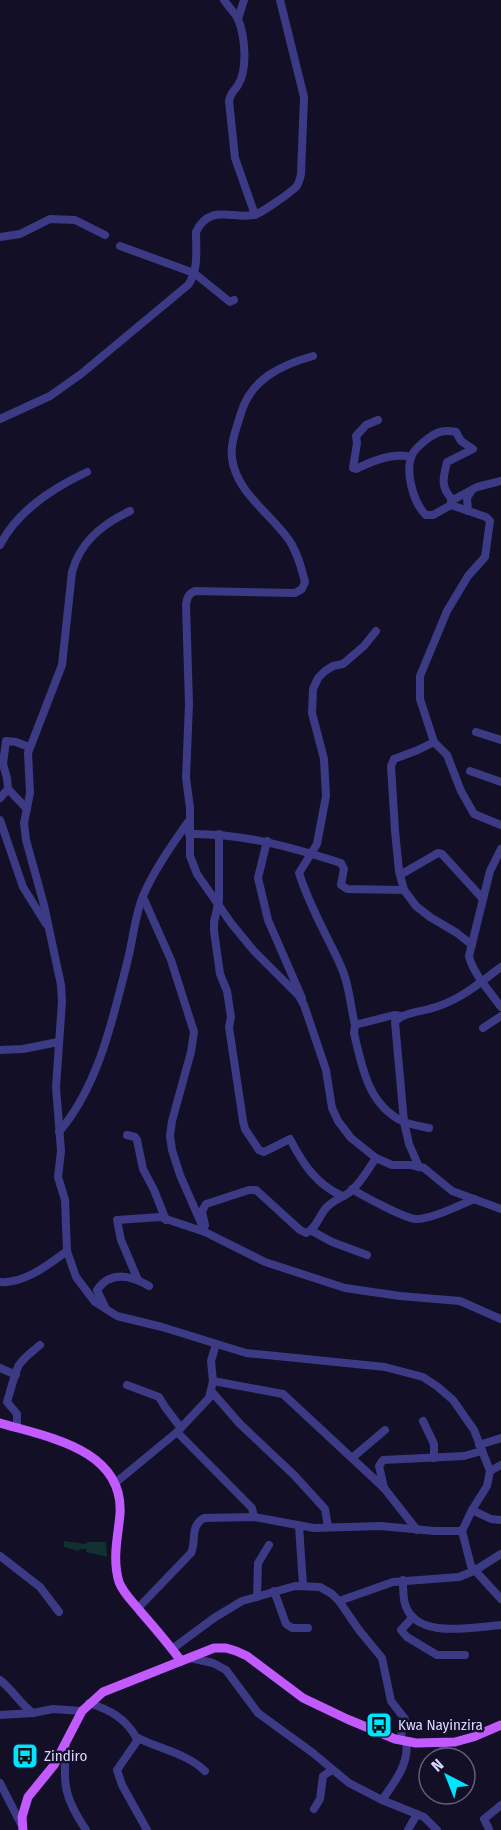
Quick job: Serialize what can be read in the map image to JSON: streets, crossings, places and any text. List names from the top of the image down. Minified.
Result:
{"places":{"bus stop":["Kwa Nayinzira","Zindiro"]},"north":"top left"}
